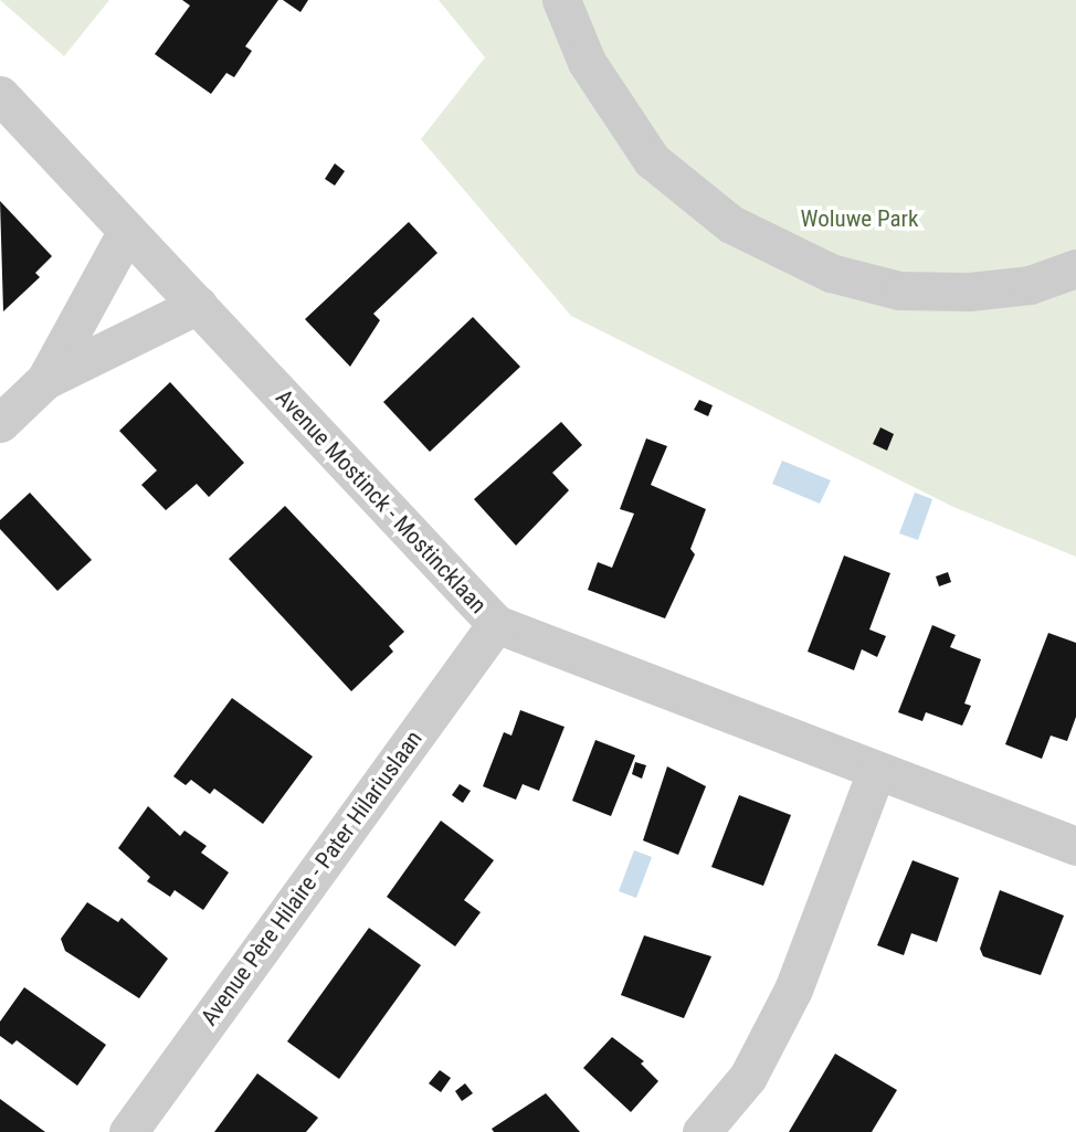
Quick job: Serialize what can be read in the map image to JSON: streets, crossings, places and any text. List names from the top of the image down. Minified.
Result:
{"streets":{"street":["Avenue Mostinck - Mostincklaan","Avenue Père Hilaire - Pater Hilariuslaan"]},"crossings":[["Avenue Mostinck - Mostincklaan","Avenue Père Hilaire - Pater Hilariuslaan"]],"parks":["Woluwe Park"]}
